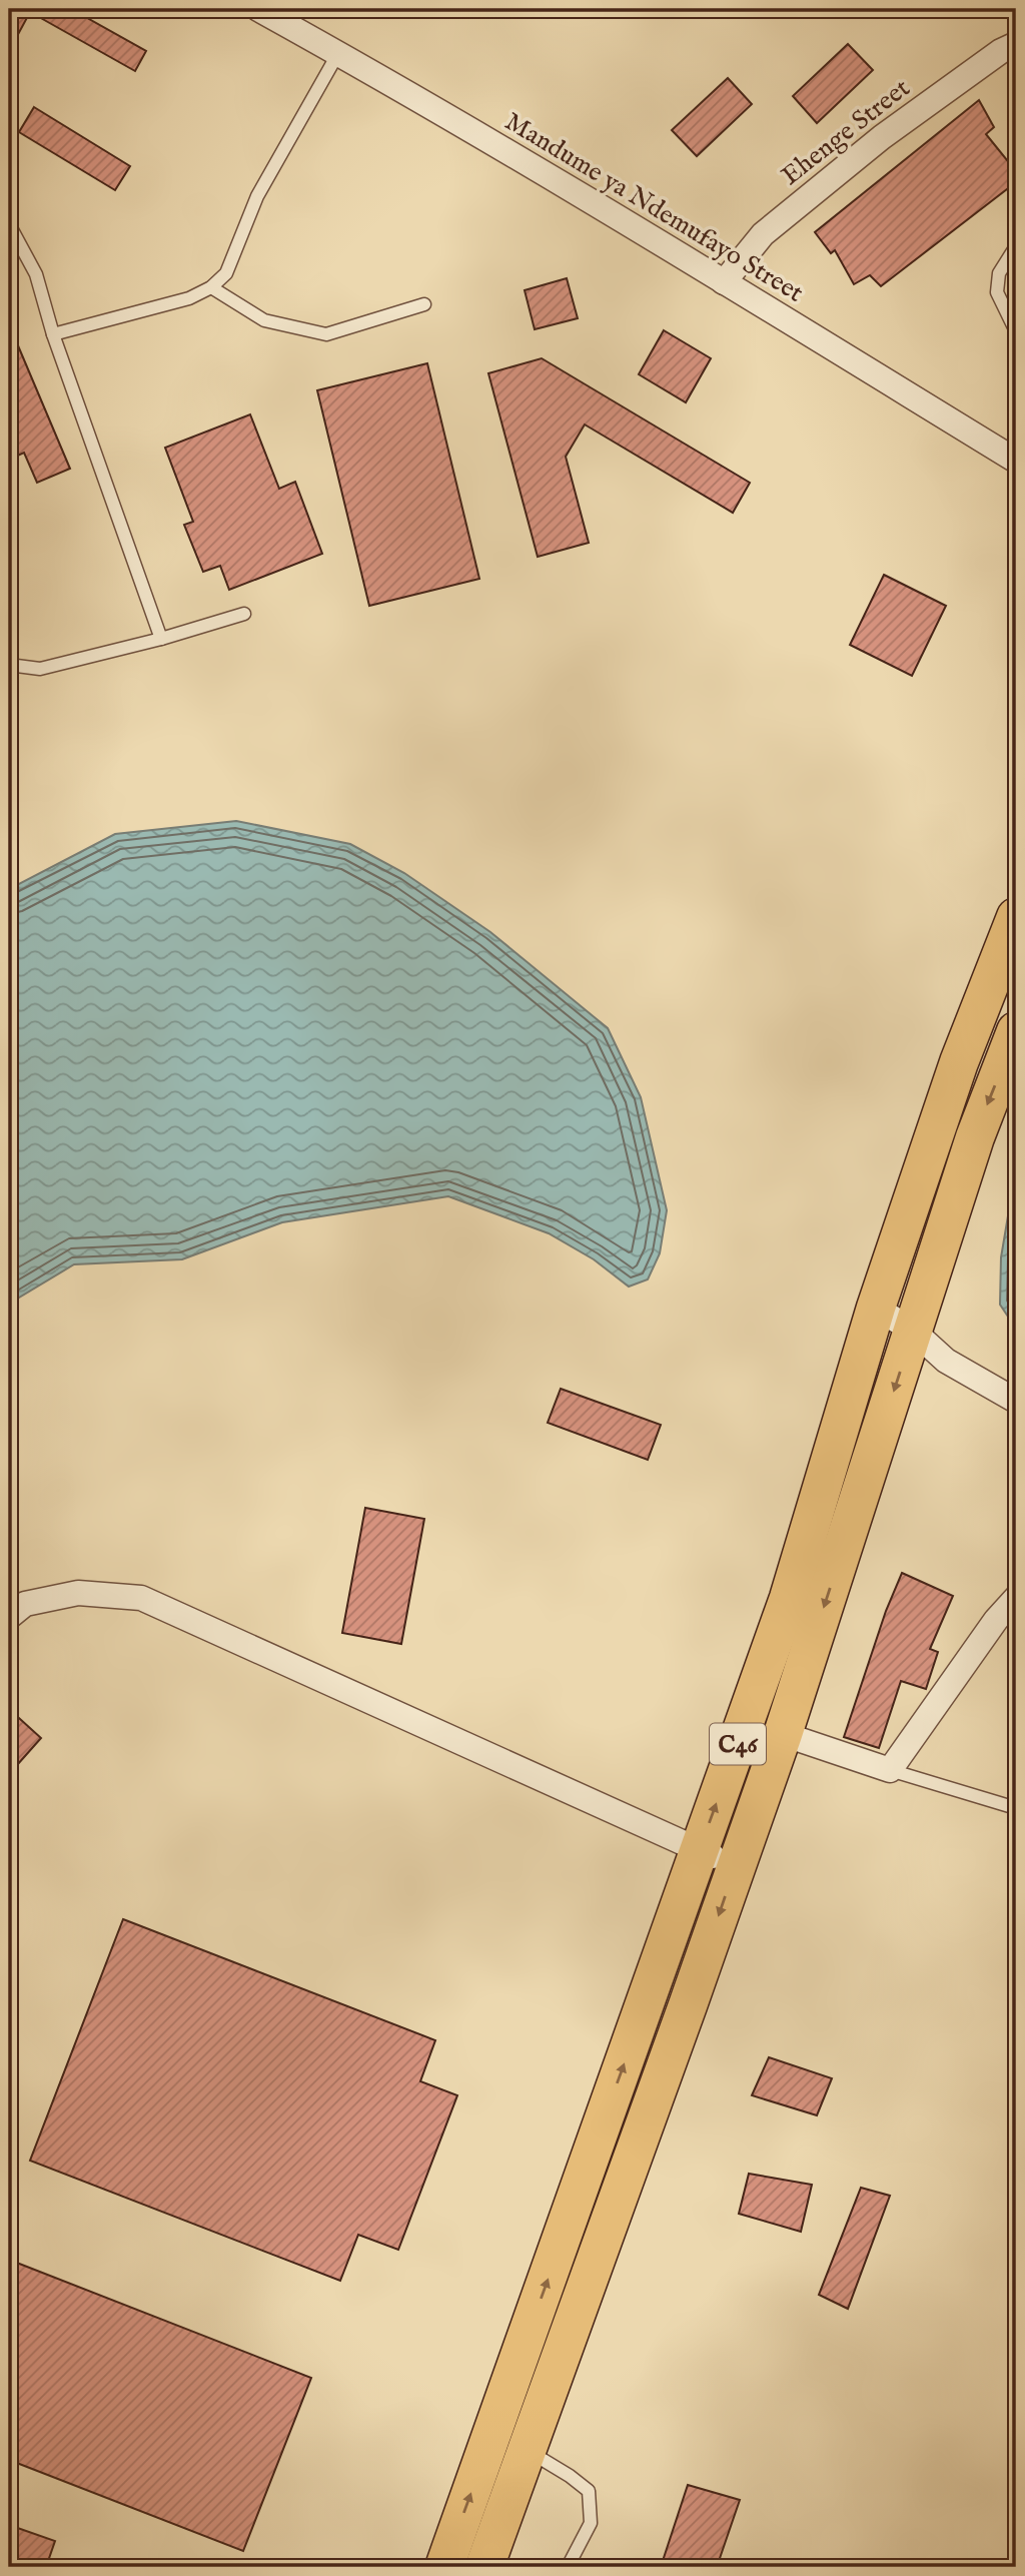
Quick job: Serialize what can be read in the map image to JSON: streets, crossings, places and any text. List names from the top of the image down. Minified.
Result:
{"streets":{"main road":["C46"],"street":["Ehenge Street","Mandume ya Ndemufayo Street"]},"crossings":[["Ehenge Street","Mandume ya Ndemufayo Street"]]}
